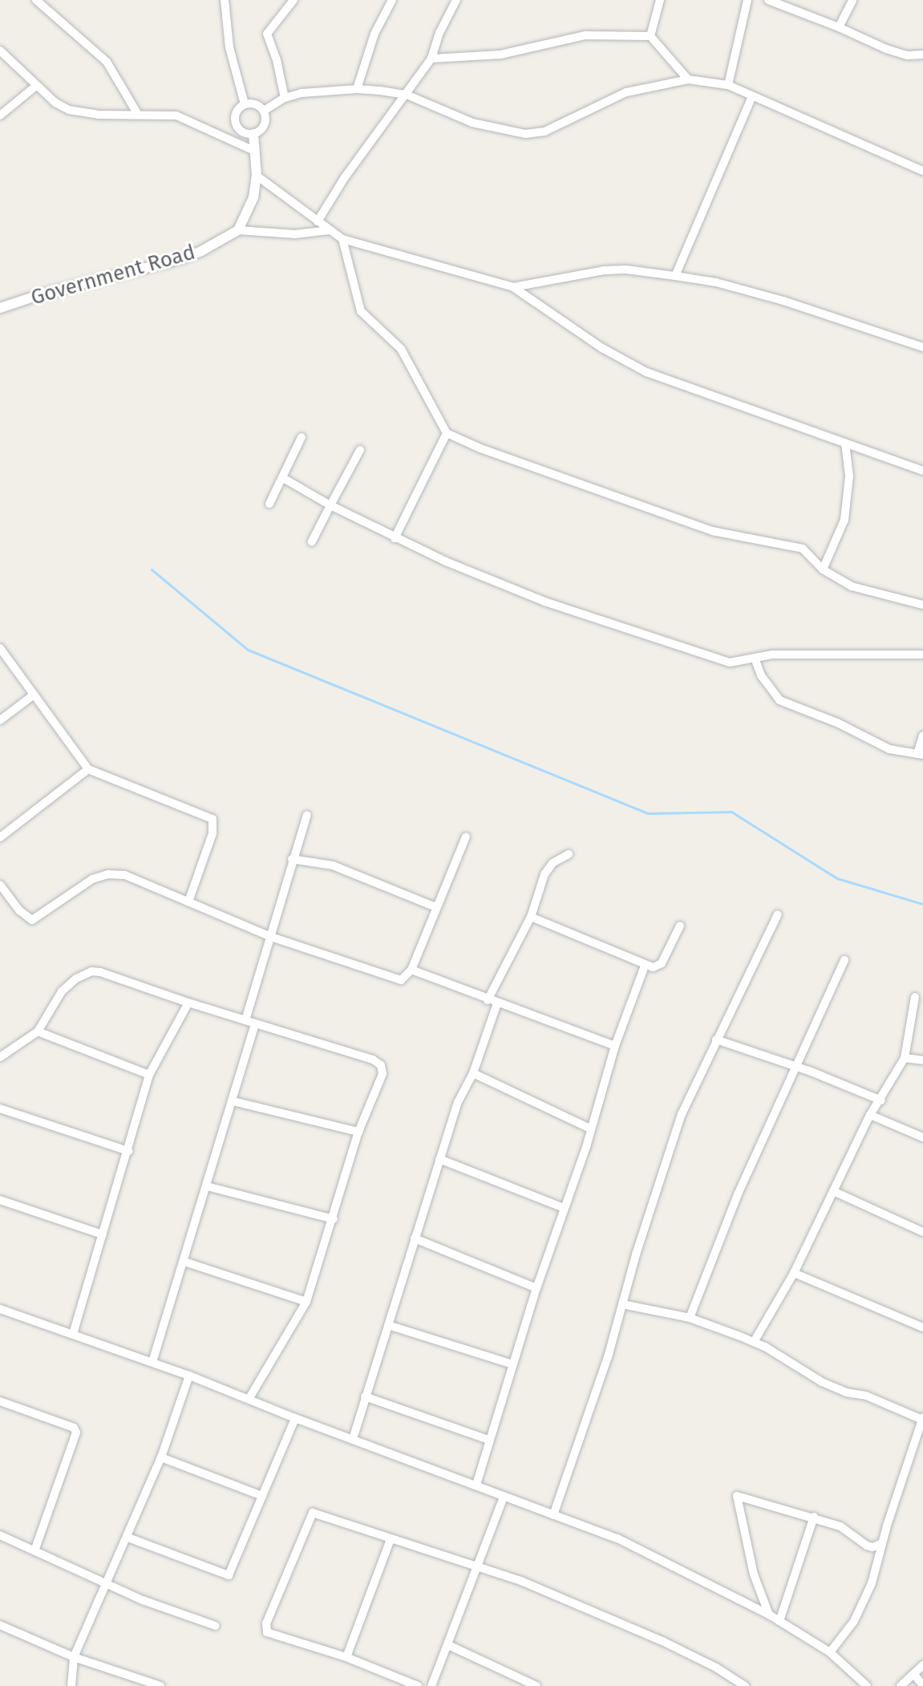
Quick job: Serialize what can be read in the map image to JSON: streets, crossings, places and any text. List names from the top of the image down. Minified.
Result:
{"streets":{"street":["Government Road"]}}
